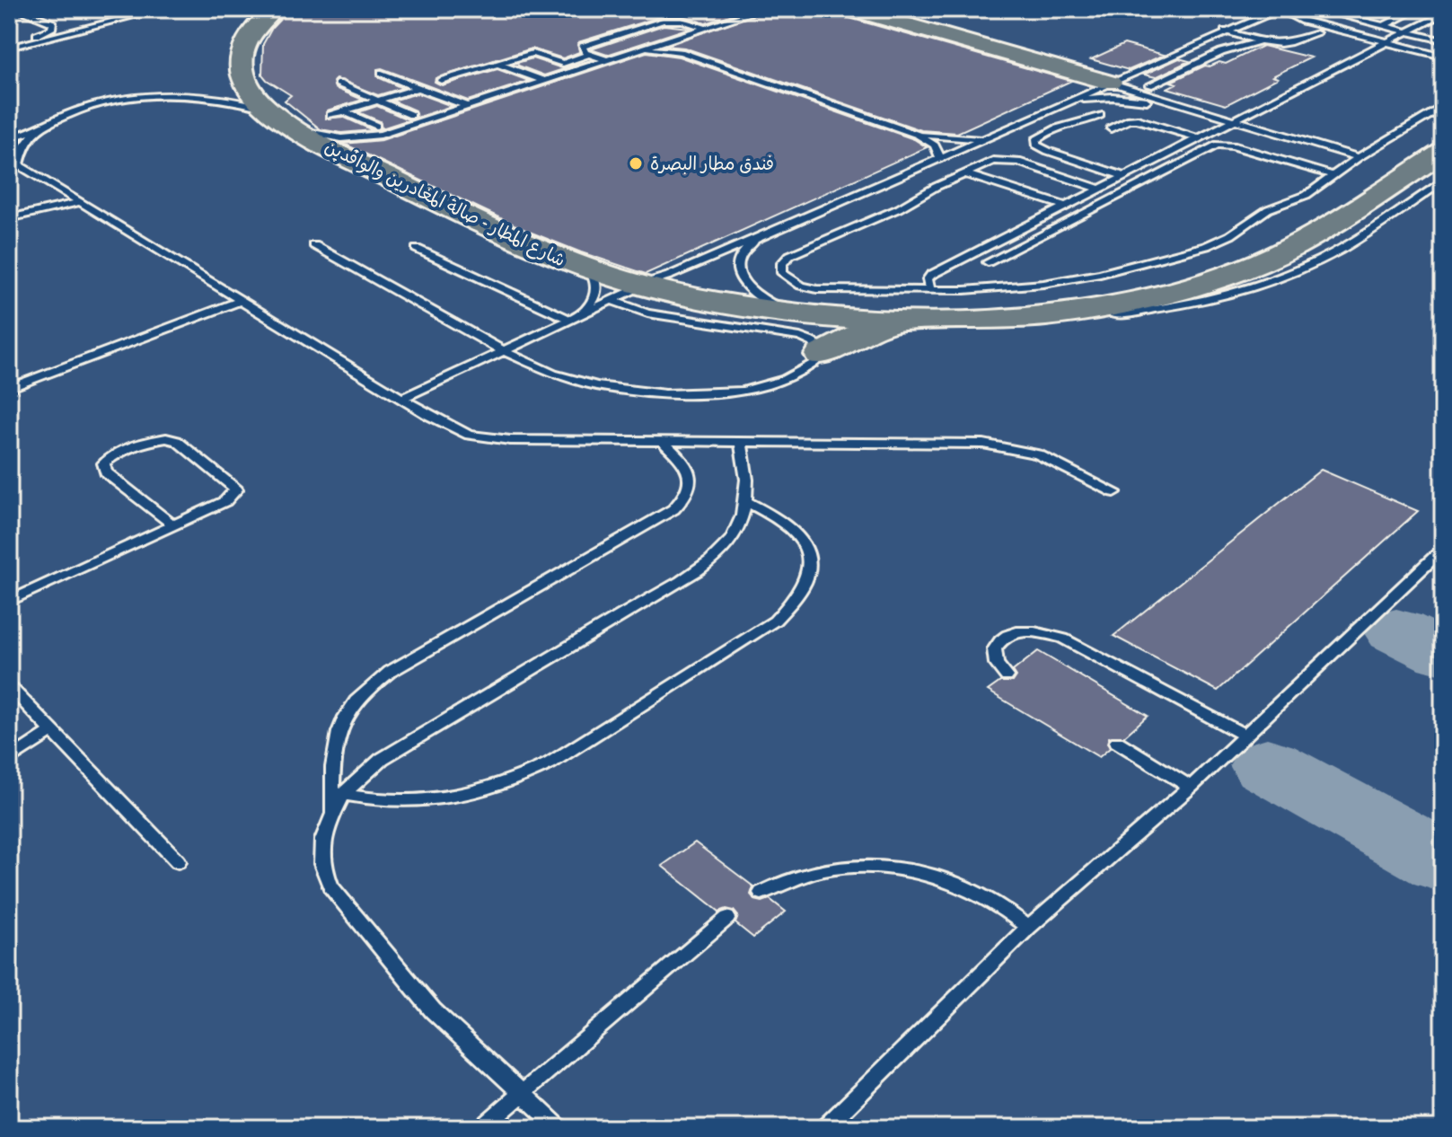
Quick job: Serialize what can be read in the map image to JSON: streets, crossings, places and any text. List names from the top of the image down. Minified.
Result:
{"streets":{"highway":["شارع المطار - صالة المغادرين والوافدين"]},"places":["فندق مطار البصرة"]}
